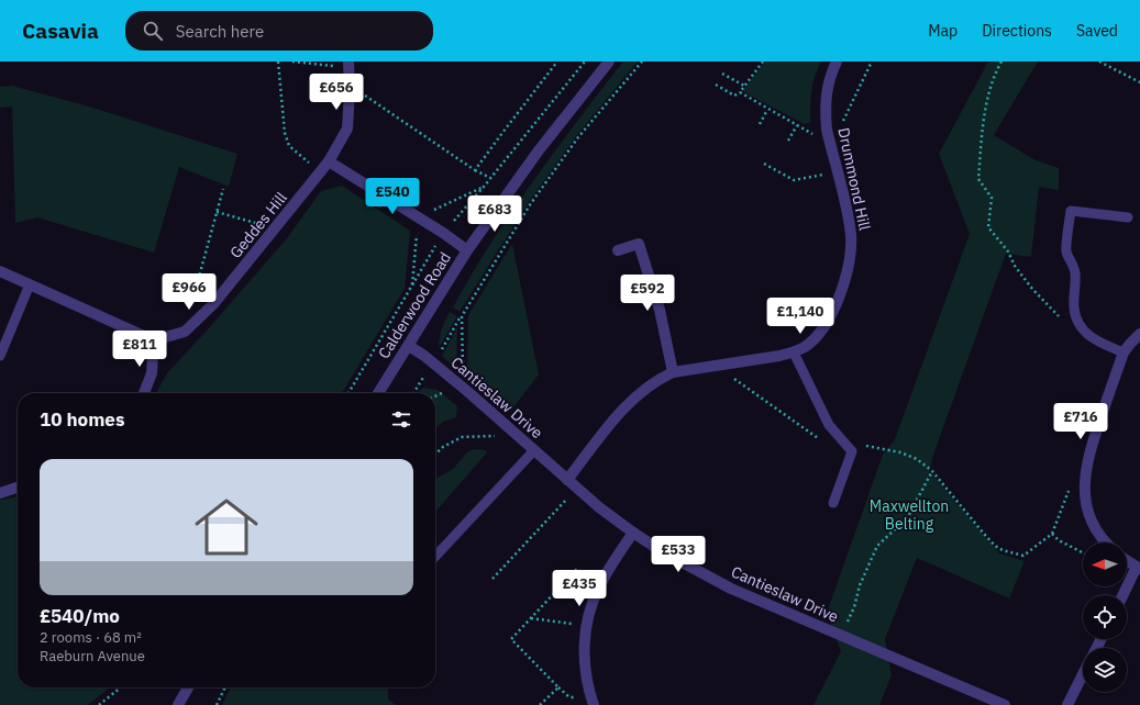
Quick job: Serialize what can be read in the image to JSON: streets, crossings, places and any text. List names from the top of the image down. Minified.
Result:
{"streets":{"street":["Drummond Hill","Geddes Hill","Calderwood Road","Cantieslaw Drive"]},"crossings":[["Drummond Hill","Cantieslaw Drive"],["Calderwood Road","Cantieslaw Drive"]],"parks":["Maxwellton Belting"],"north":"left","page":{"header":"Casavia","search":"Search here","nav":["Map","Directions","Saved"],"price":["£656","£540","£683","£966","£592","£1,140","£811","£716","£533","£435"],"heading":"10 homes","list":[{"name":"£540/mo","note":"2 rooms · 68 m² · Raeburn Avenue"}]}}
